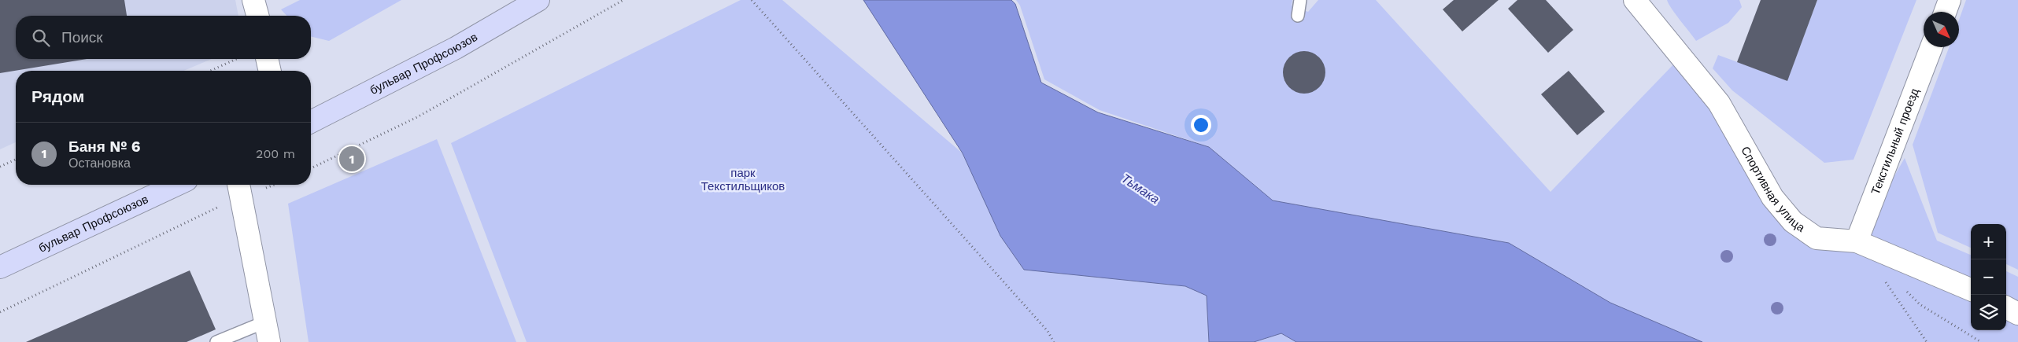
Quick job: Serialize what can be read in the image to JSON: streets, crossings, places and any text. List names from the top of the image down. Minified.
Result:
{"streets":{"main road":["бульвар Профсоюзов"],"street":["Текстильный проезд","Спортивная улица"]},"crossings":[["Текстильный проезд","Спортивная улица"]],"water":["Тьмака"],"parks":["парк Текстильщиков"],"north":"bottom right","page":{"search":"Поиск","heading":"Рядом","list":[{"mark":"1","name":"Баня № 6","note":"Остановка","value":"200 m"}],"pins":"1","map_buttons":["+","−"]}}
